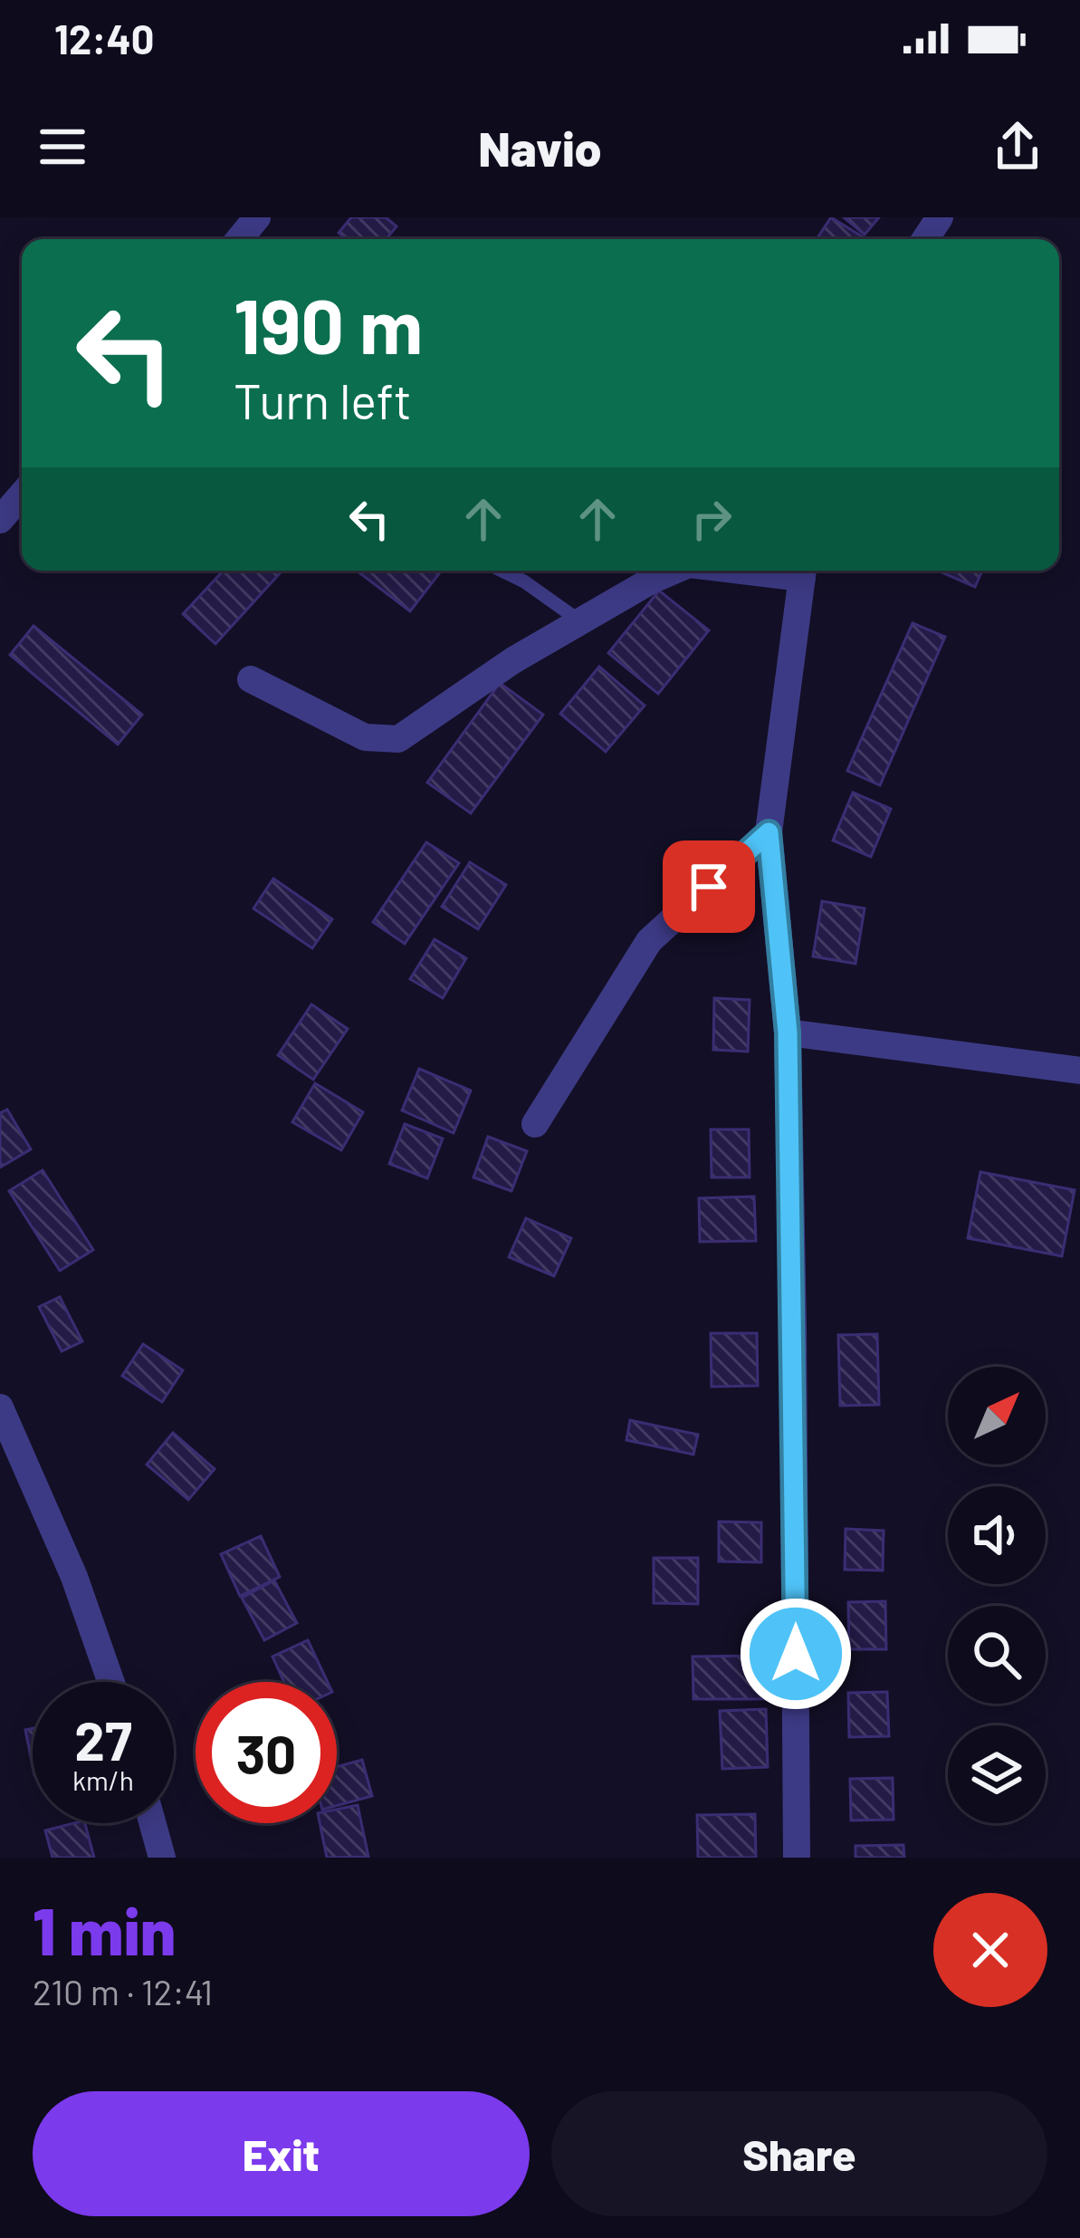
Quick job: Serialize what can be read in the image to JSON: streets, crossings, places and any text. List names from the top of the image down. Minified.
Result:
{"north":"top right","page":{"status":"12:40","header":"Navio","turn":["190 m","Turn left"],"speed":"27 km/h","limit":"30","heading":["1 min","210 m · 12:41"],"buttons":["Exit","Share"]}}
